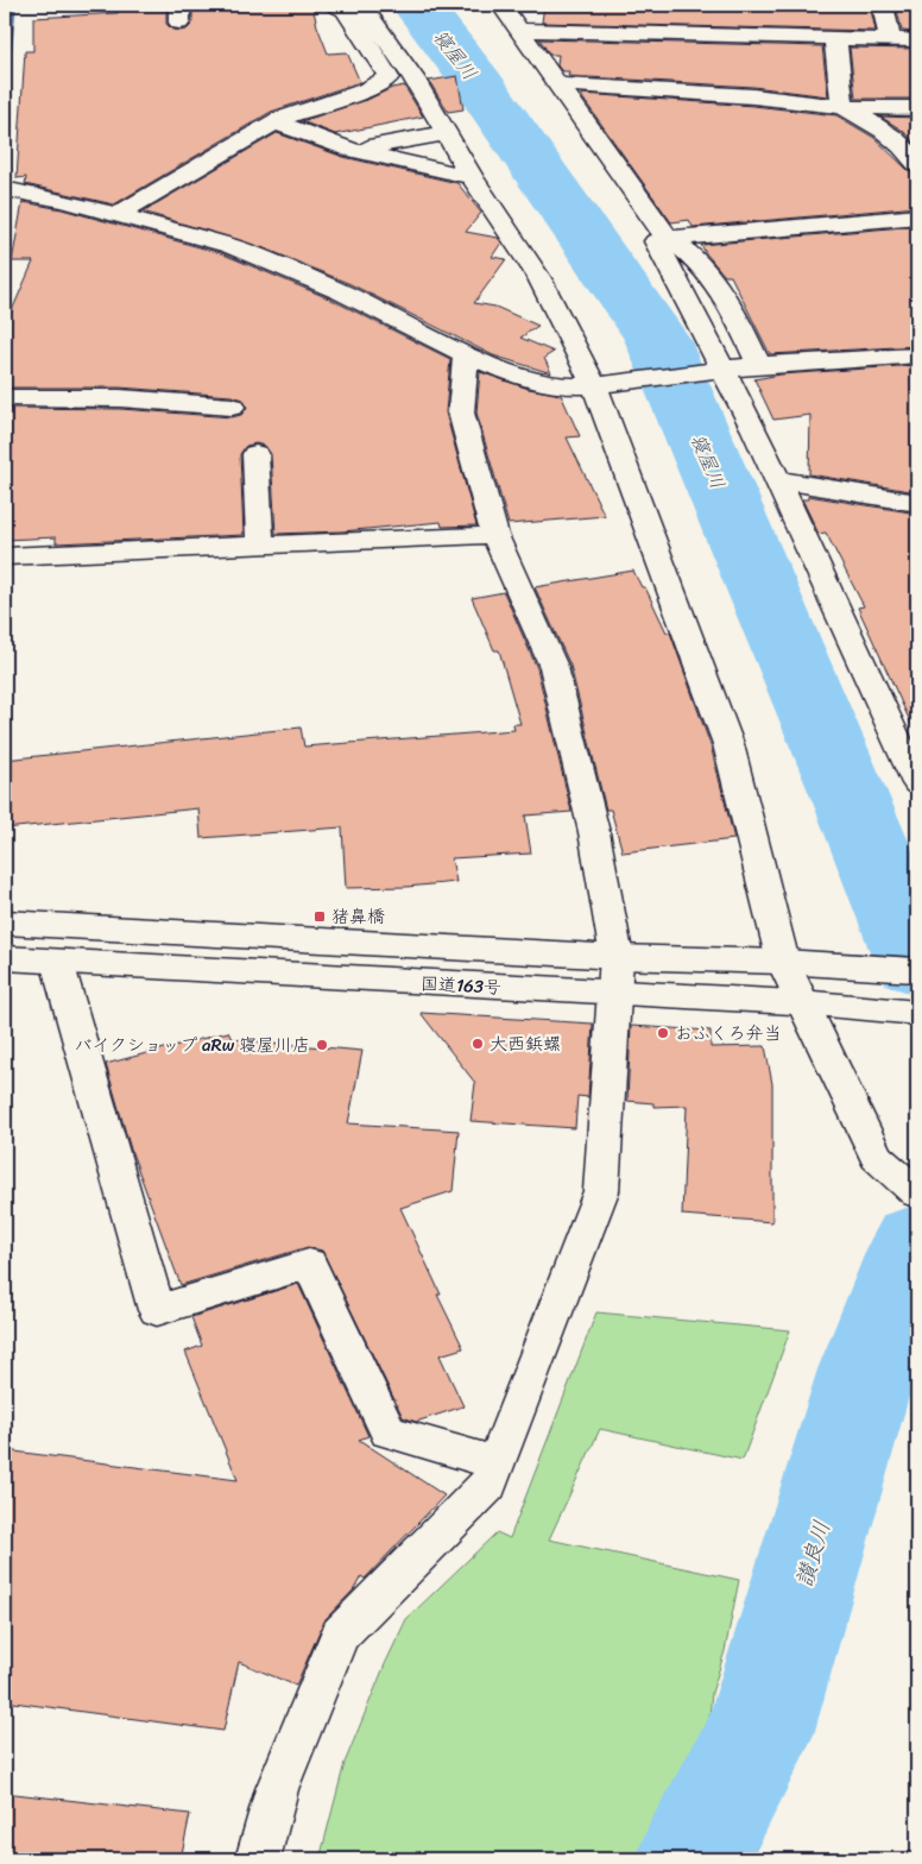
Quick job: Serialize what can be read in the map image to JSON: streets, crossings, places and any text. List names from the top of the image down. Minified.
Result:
{"streets":{"main road":["国道163号"]},"water":["寝屋川","讃良川"],"places":{"transit":["猪鼻橋"],"other":["おふくろ弁当","大西鋲螺","バイクショップ aRw 寝屋川店"]}}
